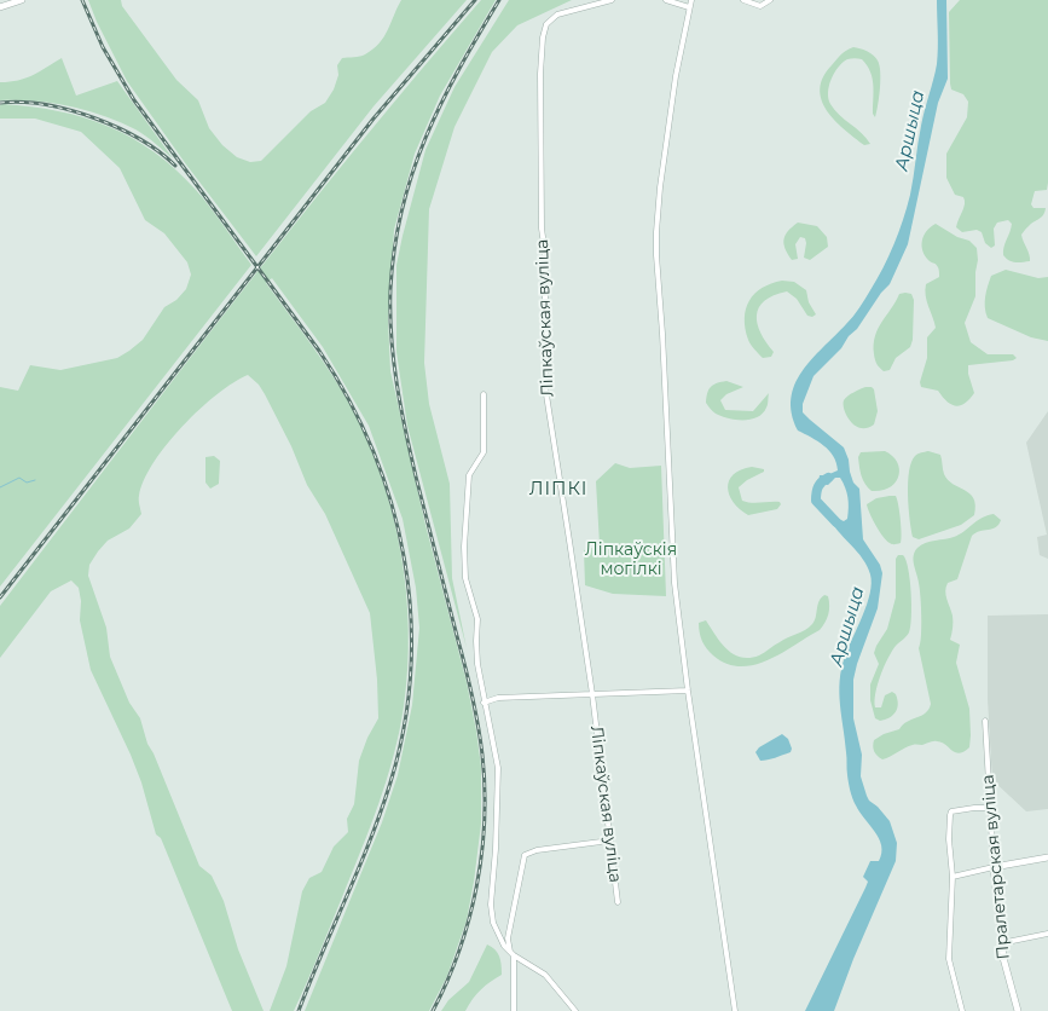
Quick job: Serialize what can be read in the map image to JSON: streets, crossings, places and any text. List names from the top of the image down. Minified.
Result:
{"streets":{"street":["Ліпкаўская вуліца","Пралетарская вуліца"]},"districts":["ЛІПКІ"],"water":["Аршыца"],"parks":["Ліпкаўскія могілкі"]}
